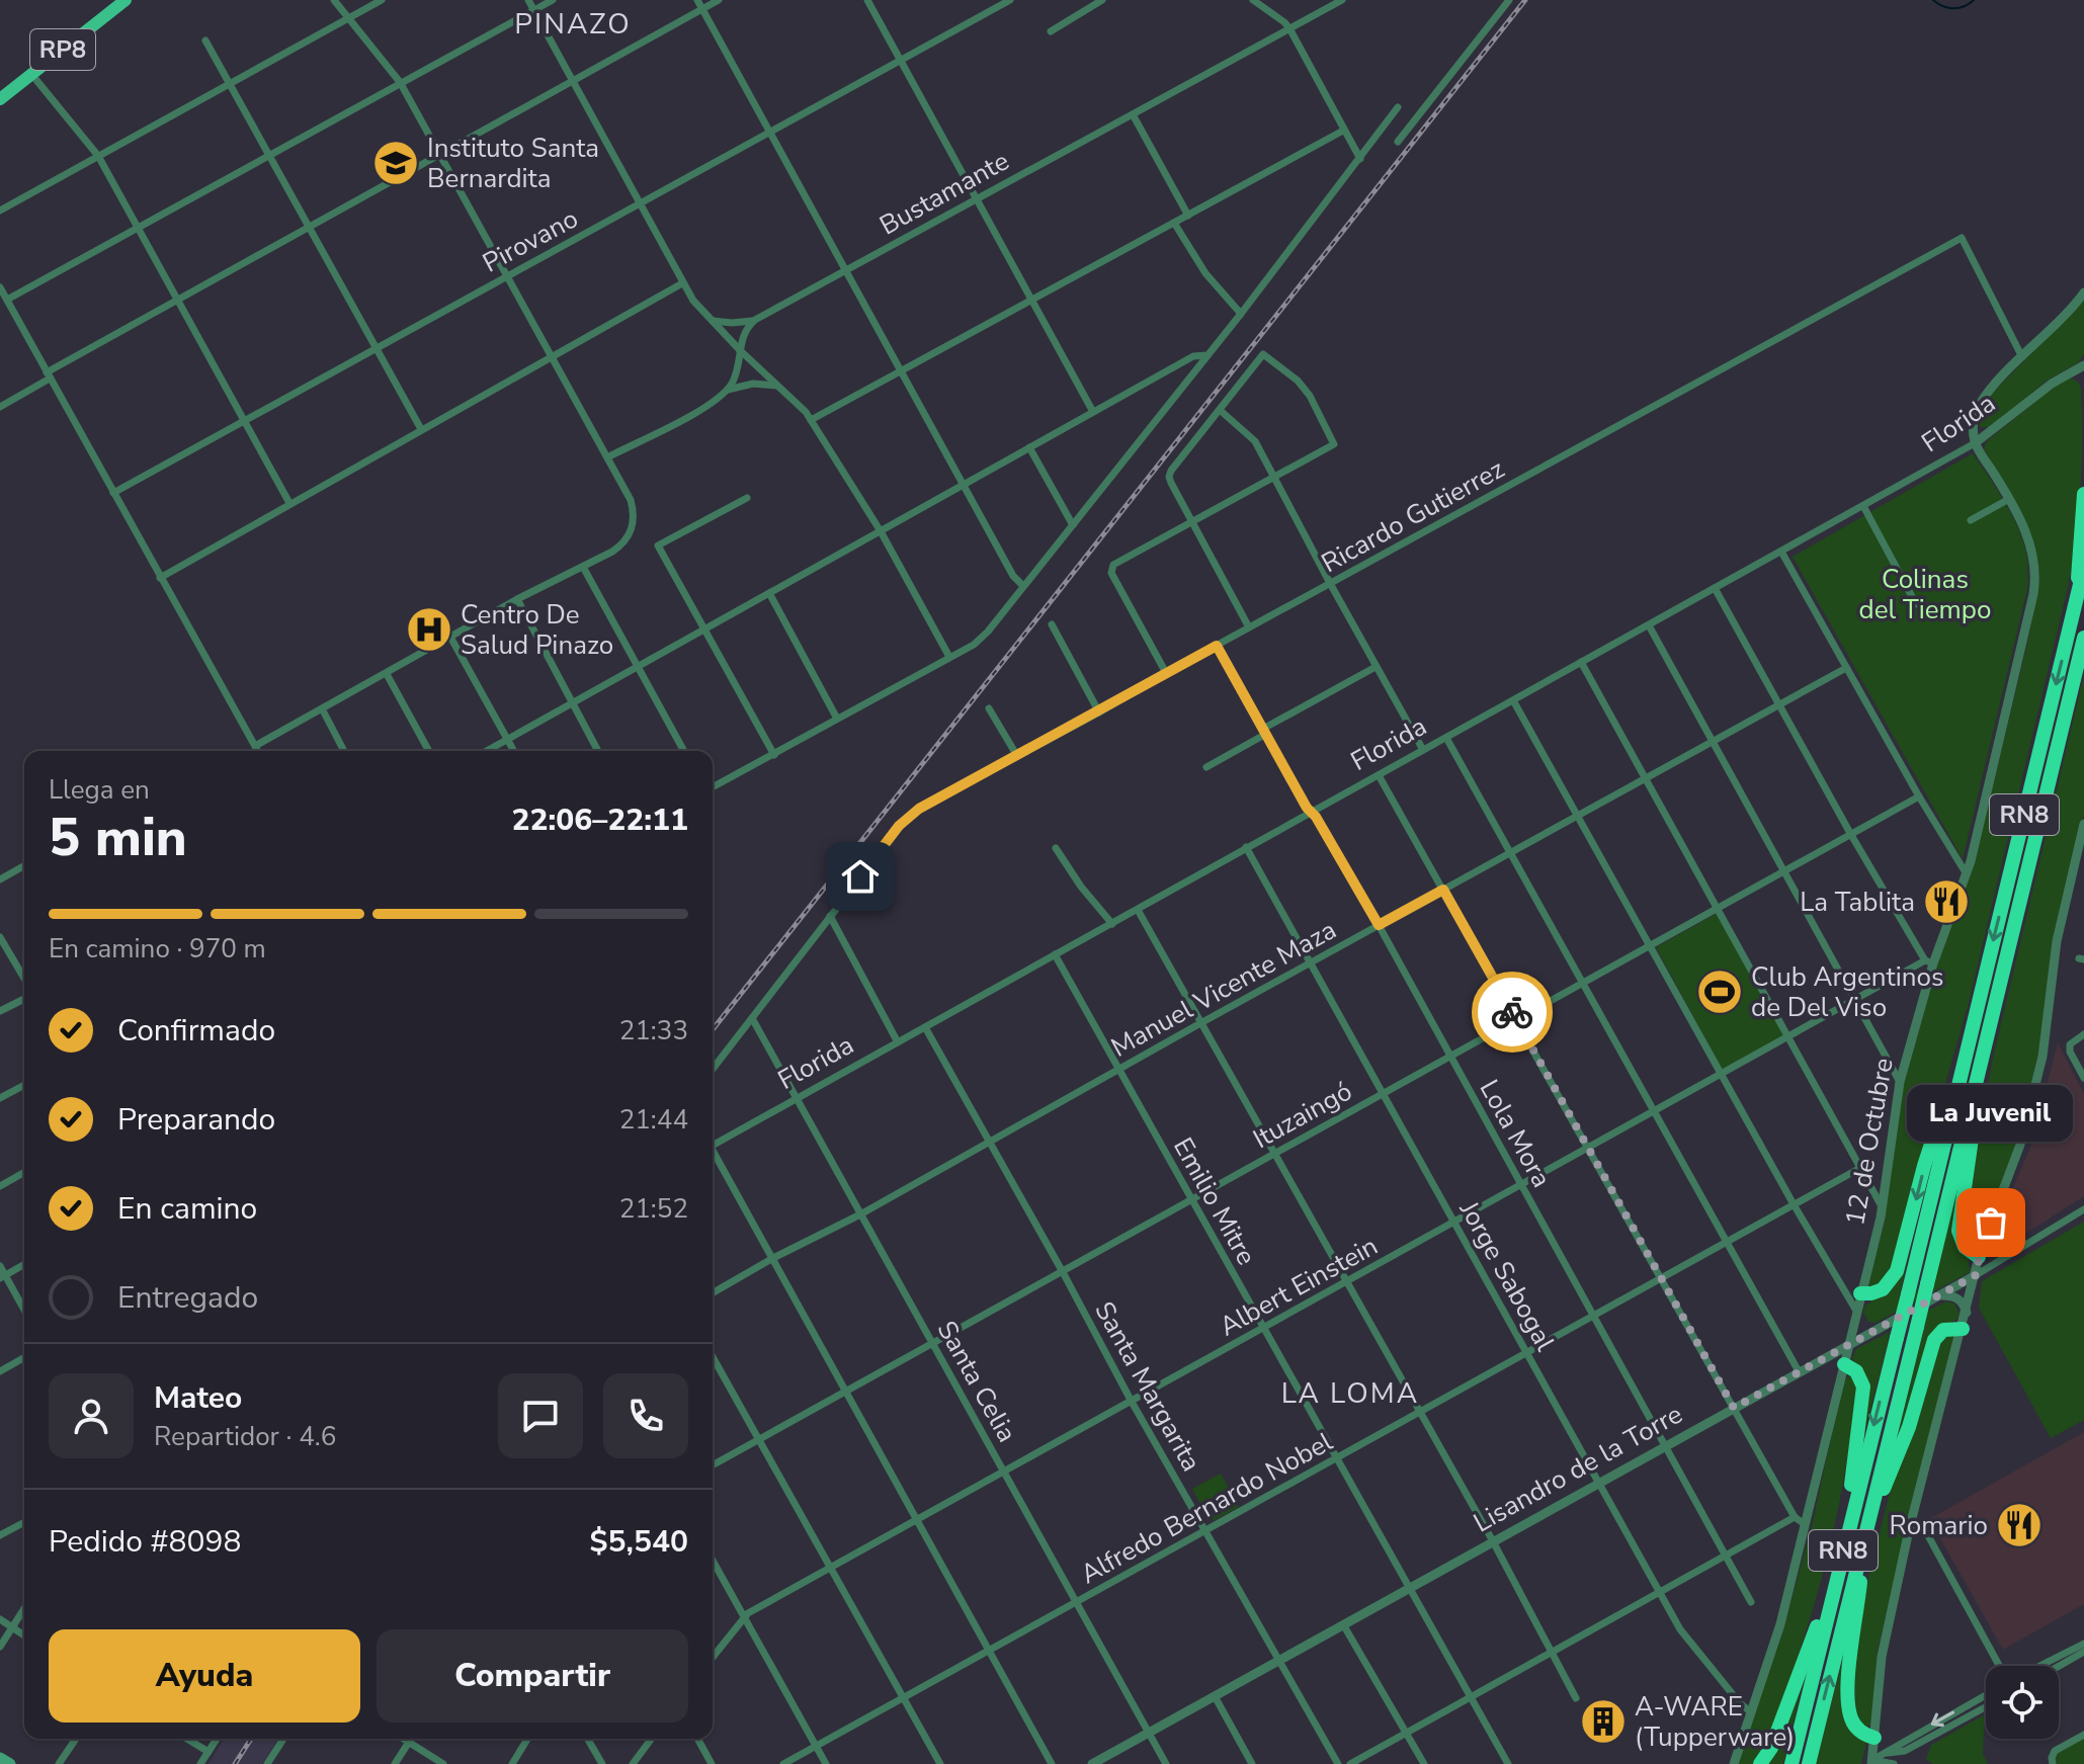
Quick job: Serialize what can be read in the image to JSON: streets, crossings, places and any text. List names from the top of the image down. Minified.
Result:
{"streets":{"highway":["RN8"],"main road":["RP8"],"street":["Bustamante","Pirovano","Florida","Ricardo Gutierrez","Manuel Vicente Maza","Ituzaingó","Lola Mora","12 de Octubre","Emilio Mitre","Jorge Sabogal","Albert Einstein","Santa Celia","Santa Margarita","Lisandro de la Torre","Alfredo Bernardo Nobel"]},"crossings":[["Florida","Lola Mora"],["Florida","12 de Octubre"],["Florida","Emilio Mitre"],["Florida","Jorge Sabogal"],["Florida","Santa Celia"],["Florida","Santa Margarita"],["Ricardo Gutierrez","Lola Mora"],["Ricardo Gutierrez","Santa Celia"],["Manuel Vicente Maza","Lola Mora"],["Manuel Vicente Maza","Emilio Mitre"],["Manuel Vicente Maza","Jorge Sabogal"],["Manuel Vicente Maza","Santa Celia"],["Manuel Vicente Maza","Santa Margarita"],["Ituzaingó","Lola Mora"],["Ituzaingó","Emilio Mitre"],["Ituzaingó","Jorge Sabogal"],["Ituzaingó","Santa Celia"],["Ituzaingó","Santa Margarita"],["Lola Mora","Albert Einstein"],["Lola Mora","Lisandro de la Torre"],["Lola Mora","Alfredo Bernardo Nobel"],["12 de Octubre","Jorge Sabogal"],["12 de Octubre","Albert Einstein"],["12 de Octubre","Lisandro de la Torre"],["Emilio Mitre","Albert Einstein"],["Emilio Mitre","Lisandro de la Torre"],["Emilio Mitre","Alfredo Bernardo Nobel"],["Jorge Sabogal","Albert Einstein"],["Jorge Sabogal","Lisandro de la Torre"],["Jorge Sabogal","Alfredo Bernardo Nobel"],["Albert Einstein","Santa Celia"],["Albert Einstein","Santa Margarita"],["Santa Celia","Lisandro de la Torre"],["Santa Celia","Alfredo Bernardo Nobel"],["Santa Margarita","Lisandro de la Torre"],["Santa Margarita","Alfredo Bernardo Nobel"]],"districts":["PINAZO","LA LOMA"],"parks":["Colinas del Tiempo"],"places":{"school or university":["Instituto Santa Bernardita"],"hospital":["Centro De Salud Pinazo"],"restaurant":["La Tablita","Romario"],"sports":["Club Argentinos de Del Viso"],"other":["La Juvenil"],"building":["A-WARE (Tupperware)"]},"page":{"heading":["5 min","Llega en","22:06–22:11"],"panel":["Mateo","Repartidor · 4.6","Pedido #8098","$5,540"],"bar":"En camino · 970 m","list":[["Confirmado","21:33"],["Preparando","21:44"],["En camino","21:52"],"Entregado"],"bubble":"La Juvenil","buttons":["Ayuda","Compartir"]}}
